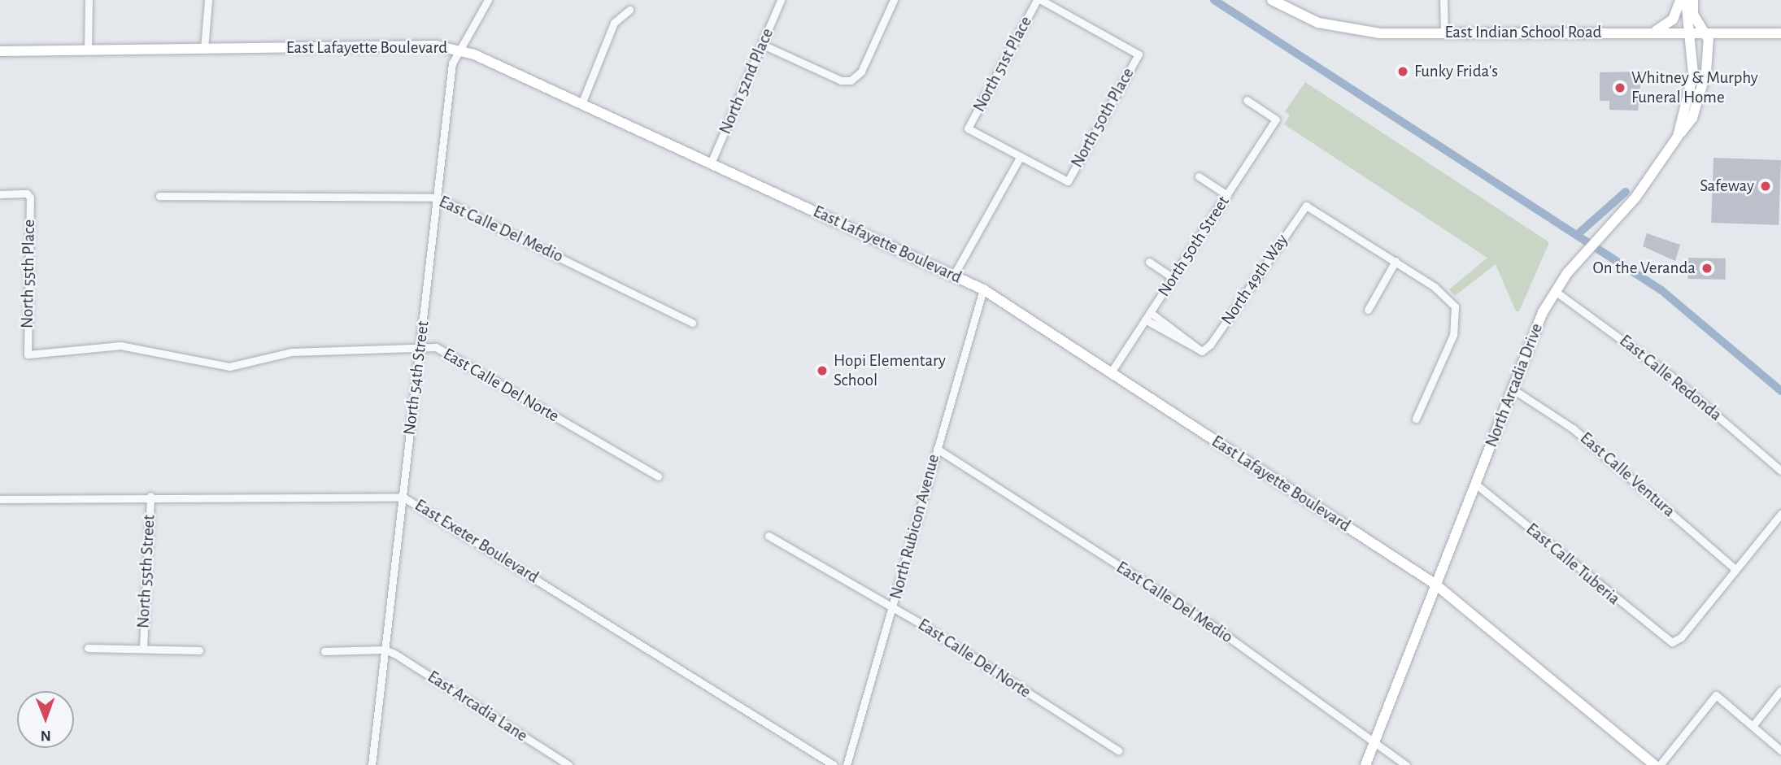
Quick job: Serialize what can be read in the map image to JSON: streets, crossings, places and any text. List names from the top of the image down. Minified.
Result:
{"streets":{"street":["East Indian School Road","East Lafayette Boulevard","North 51st Place","North 52nd Place","North 50th Place","East Calle Del Medio","North 50th Street","North 55th Place","North 49th Way","North 54th Street","East Calle Redonda","East Calle Del Norte","North Arcadia Drive","East Calle Ventura","North Rubicon Avenue","East Exeter Boulevard","East Calle Tuberia","North 55th Street","East Arcadia Lane"]},"crossings":[["East Indian School Road","North Arcadia Drive"],["East Lafayette Boulevard","North 52nd Place"],["East Lafayette Boulevard","North 50th Street"],["East Lafayette Boulevard","North 54th Street"],["East Lafayette Boulevard","North Arcadia Drive"],["East Lafayette Boulevard","North Rubicon Avenue"],["North 51st Place","North 50th Place"],["East Calle Del Medio","North 54th Street"],["East Calle Del Medio","North Arcadia Drive"],["East Calle Del Medio","North Rubicon Avenue"],["North 50th Street","North 49th Way"],["North 55th Place","East Calle Del Norte"],["North 54th Street","East Calle Del Norte"],["North 54th Street","East Exeter Boulevard"],["North 54th Street","East Arcadia Lane"],["East Calle Redonda","North Arcadia Drive"],["East Calle Del Norte","North Rubicon Avenue"],["North Arcadia Drive","East Calle Ventura"],["North Arcadia Drive","East Calle Tuberia"],["East Calle Ventura","East Calle Tuberia"],["East Exeter Boulevard","North 55th Street"]],"places":["Funky Frida's","Whitney & Murphy Funeral Home","Safeway","On the Veranda","Hopi Elementary School"],"north":"bottom"}
